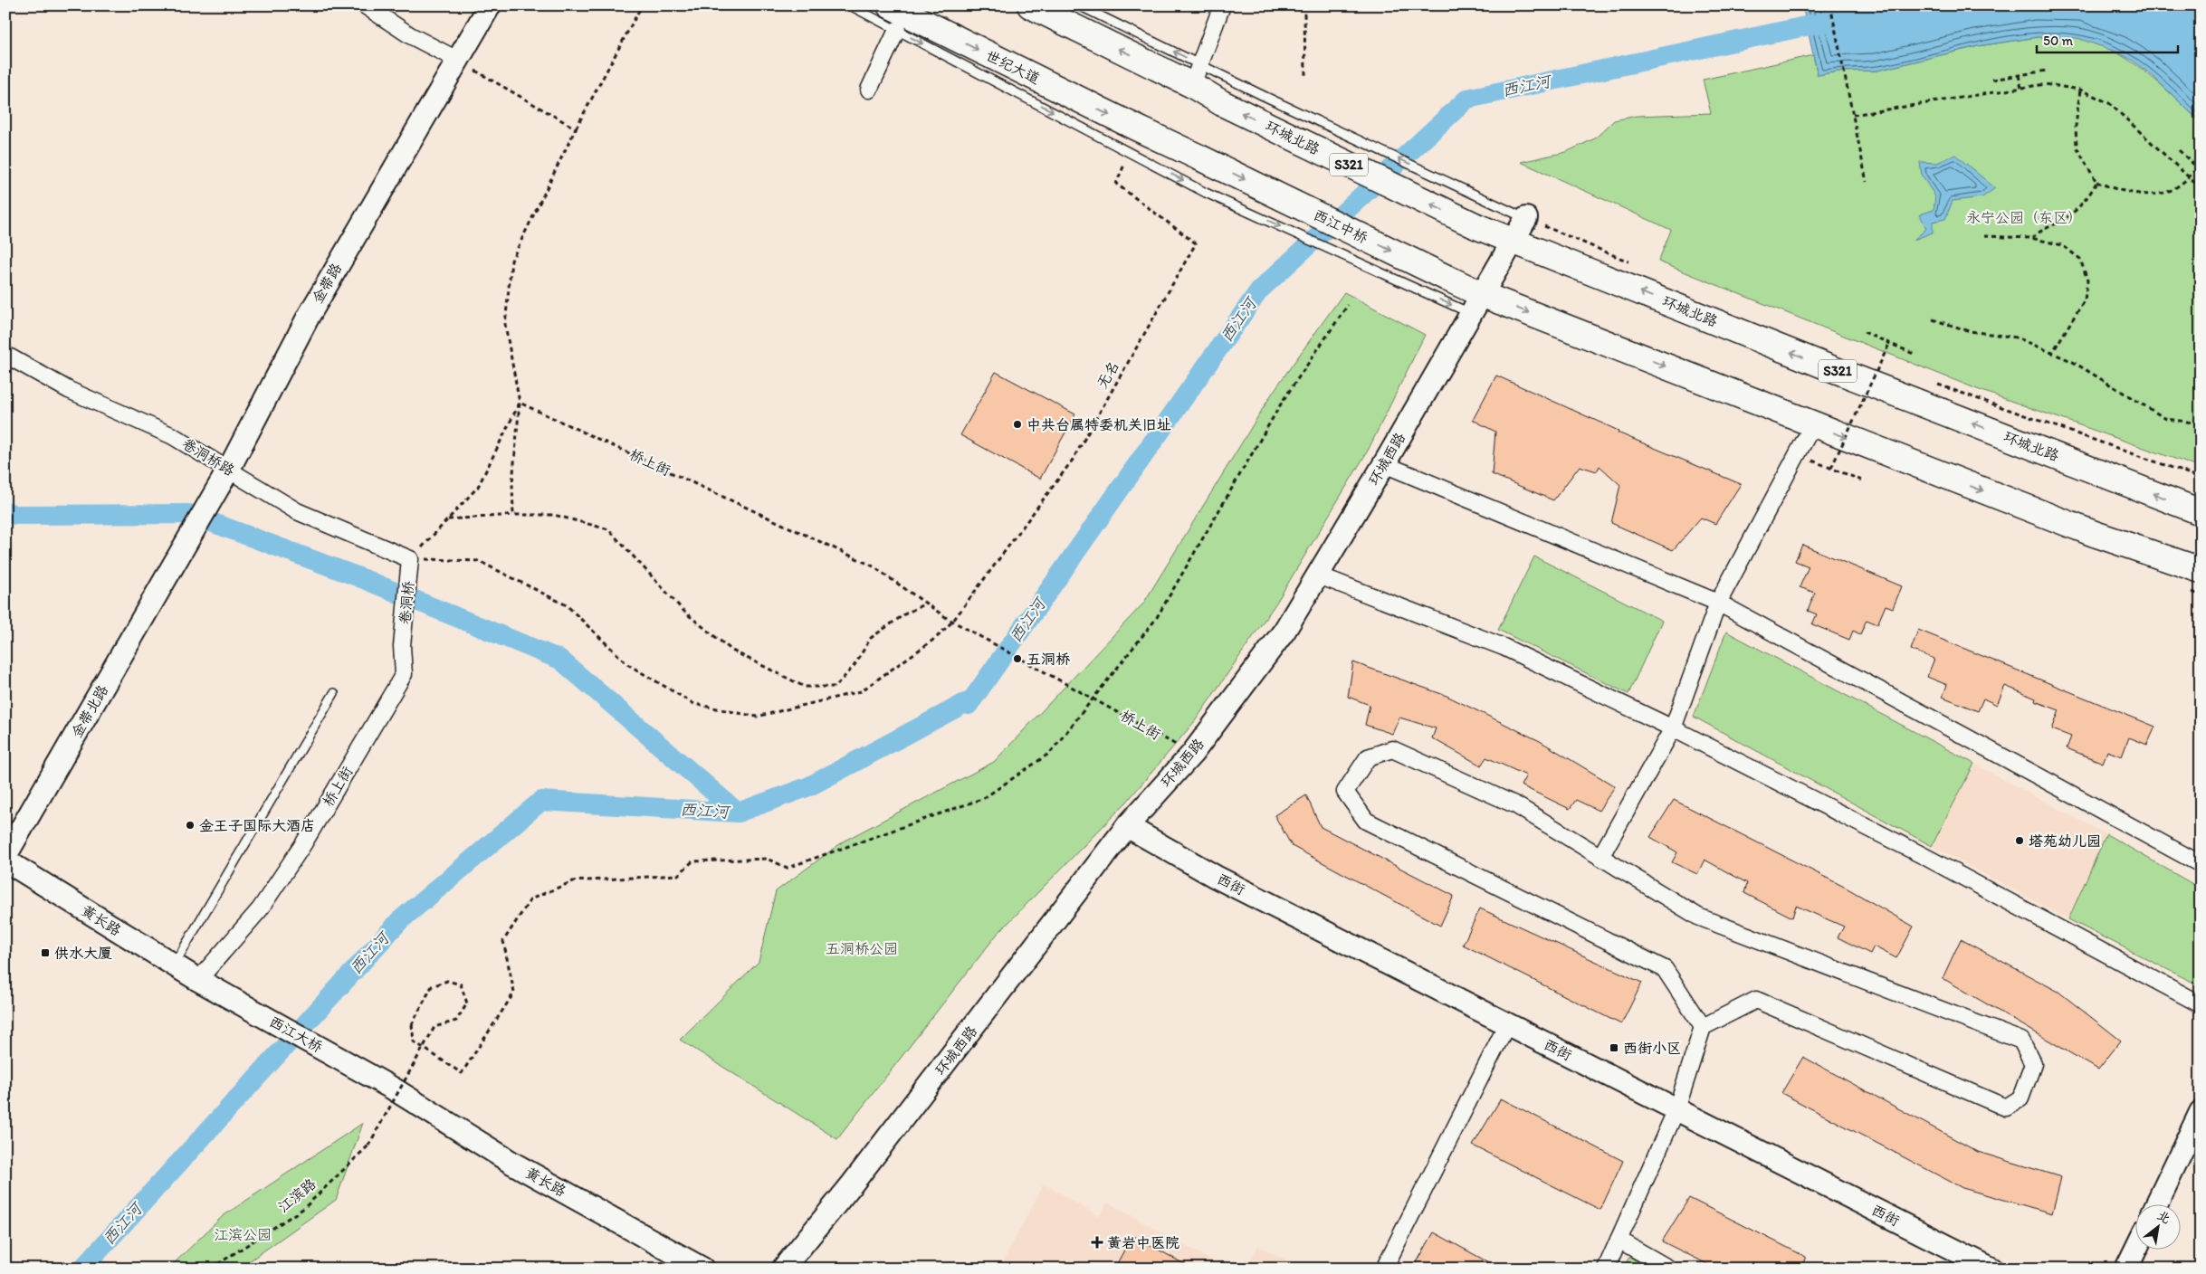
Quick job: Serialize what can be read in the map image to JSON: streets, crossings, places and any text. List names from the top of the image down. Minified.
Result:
{"streets":{"main road":["世纪大道","环城北路","S321","西江中桥","金带路","环城西路","金带北路","西街","黄长路","西江大桥"],"street":["卷洞桥路","桥上街","卷洞桥"],"path":["无名","江滨路"]},"crossings":[["世纪大道","西江中桥"],["环城北路","S321"],["环城北路","环城西路"],["西江中桥","环城西路"],["金带路","卷洞桥路"],["金带路","金带北路"],["无名","桥上街"],["卷洞桥路","卷洞桥"],["环城西路","桥上街"],["环城西路","西街"],["桥上街","卷洞桥"],["桥上街","黄长路"],["桥上街","西江大桥"],["桥上街","江滨路"],["黄长路","西江大桥"]],"one_way":["西江中桥"],"water":["西江河"],"parks":["永宁公园（东区）","五洞桥公园","江滨公园"],"places":{"other":["中共台属特委机关旧址","五洞桥","金王子国际大酒店","塔苑幼儿园"],"transit":["供水大厦","西街小区"],"health":["黄岩中医院"]},"scale_bar":"50 m","north":"top right"}
